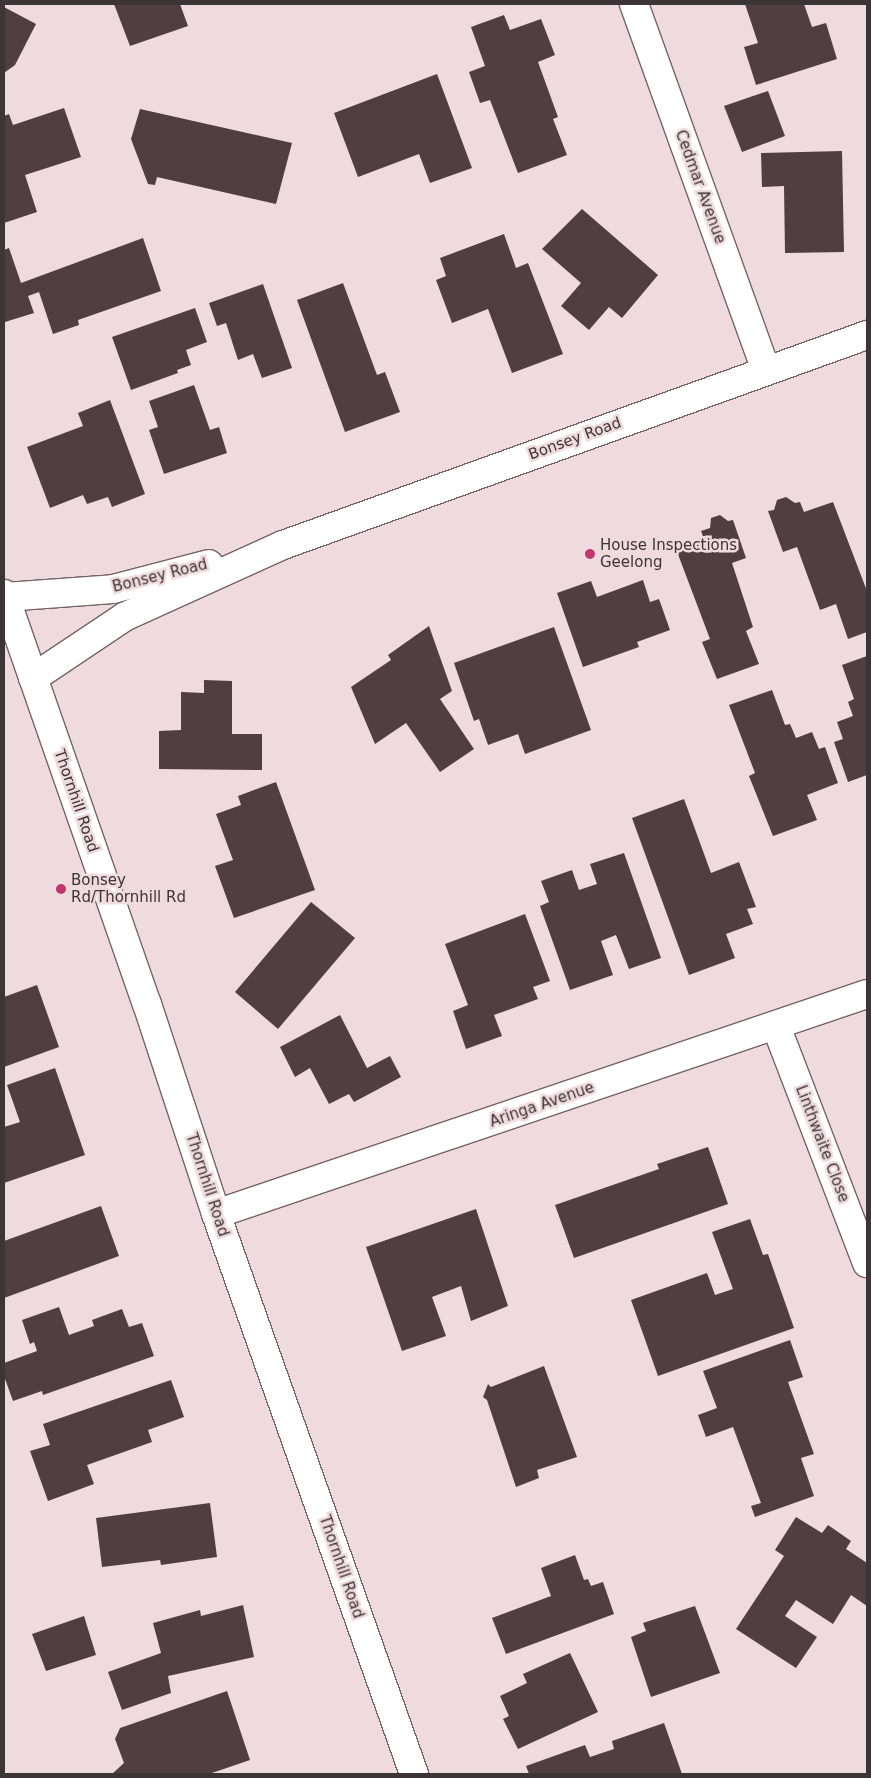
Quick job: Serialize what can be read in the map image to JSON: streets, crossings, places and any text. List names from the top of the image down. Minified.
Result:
{"streets":{"street":["Cedmar Avenue","Bonsey Road","Thornhill Road","Aringa Avenue","Linthwaite Close"]},"crossings":[["Cedmar Avenue","Bonsey Road"],["Bonsey Road","Thornhill Road"],["Thornhill Road","Aringa Avenue"],["Aringa Avenue","Linthwaite Close"]],"places":["House Inspections Geelong","Bonsey Rd/Thornhill Rd"]}
